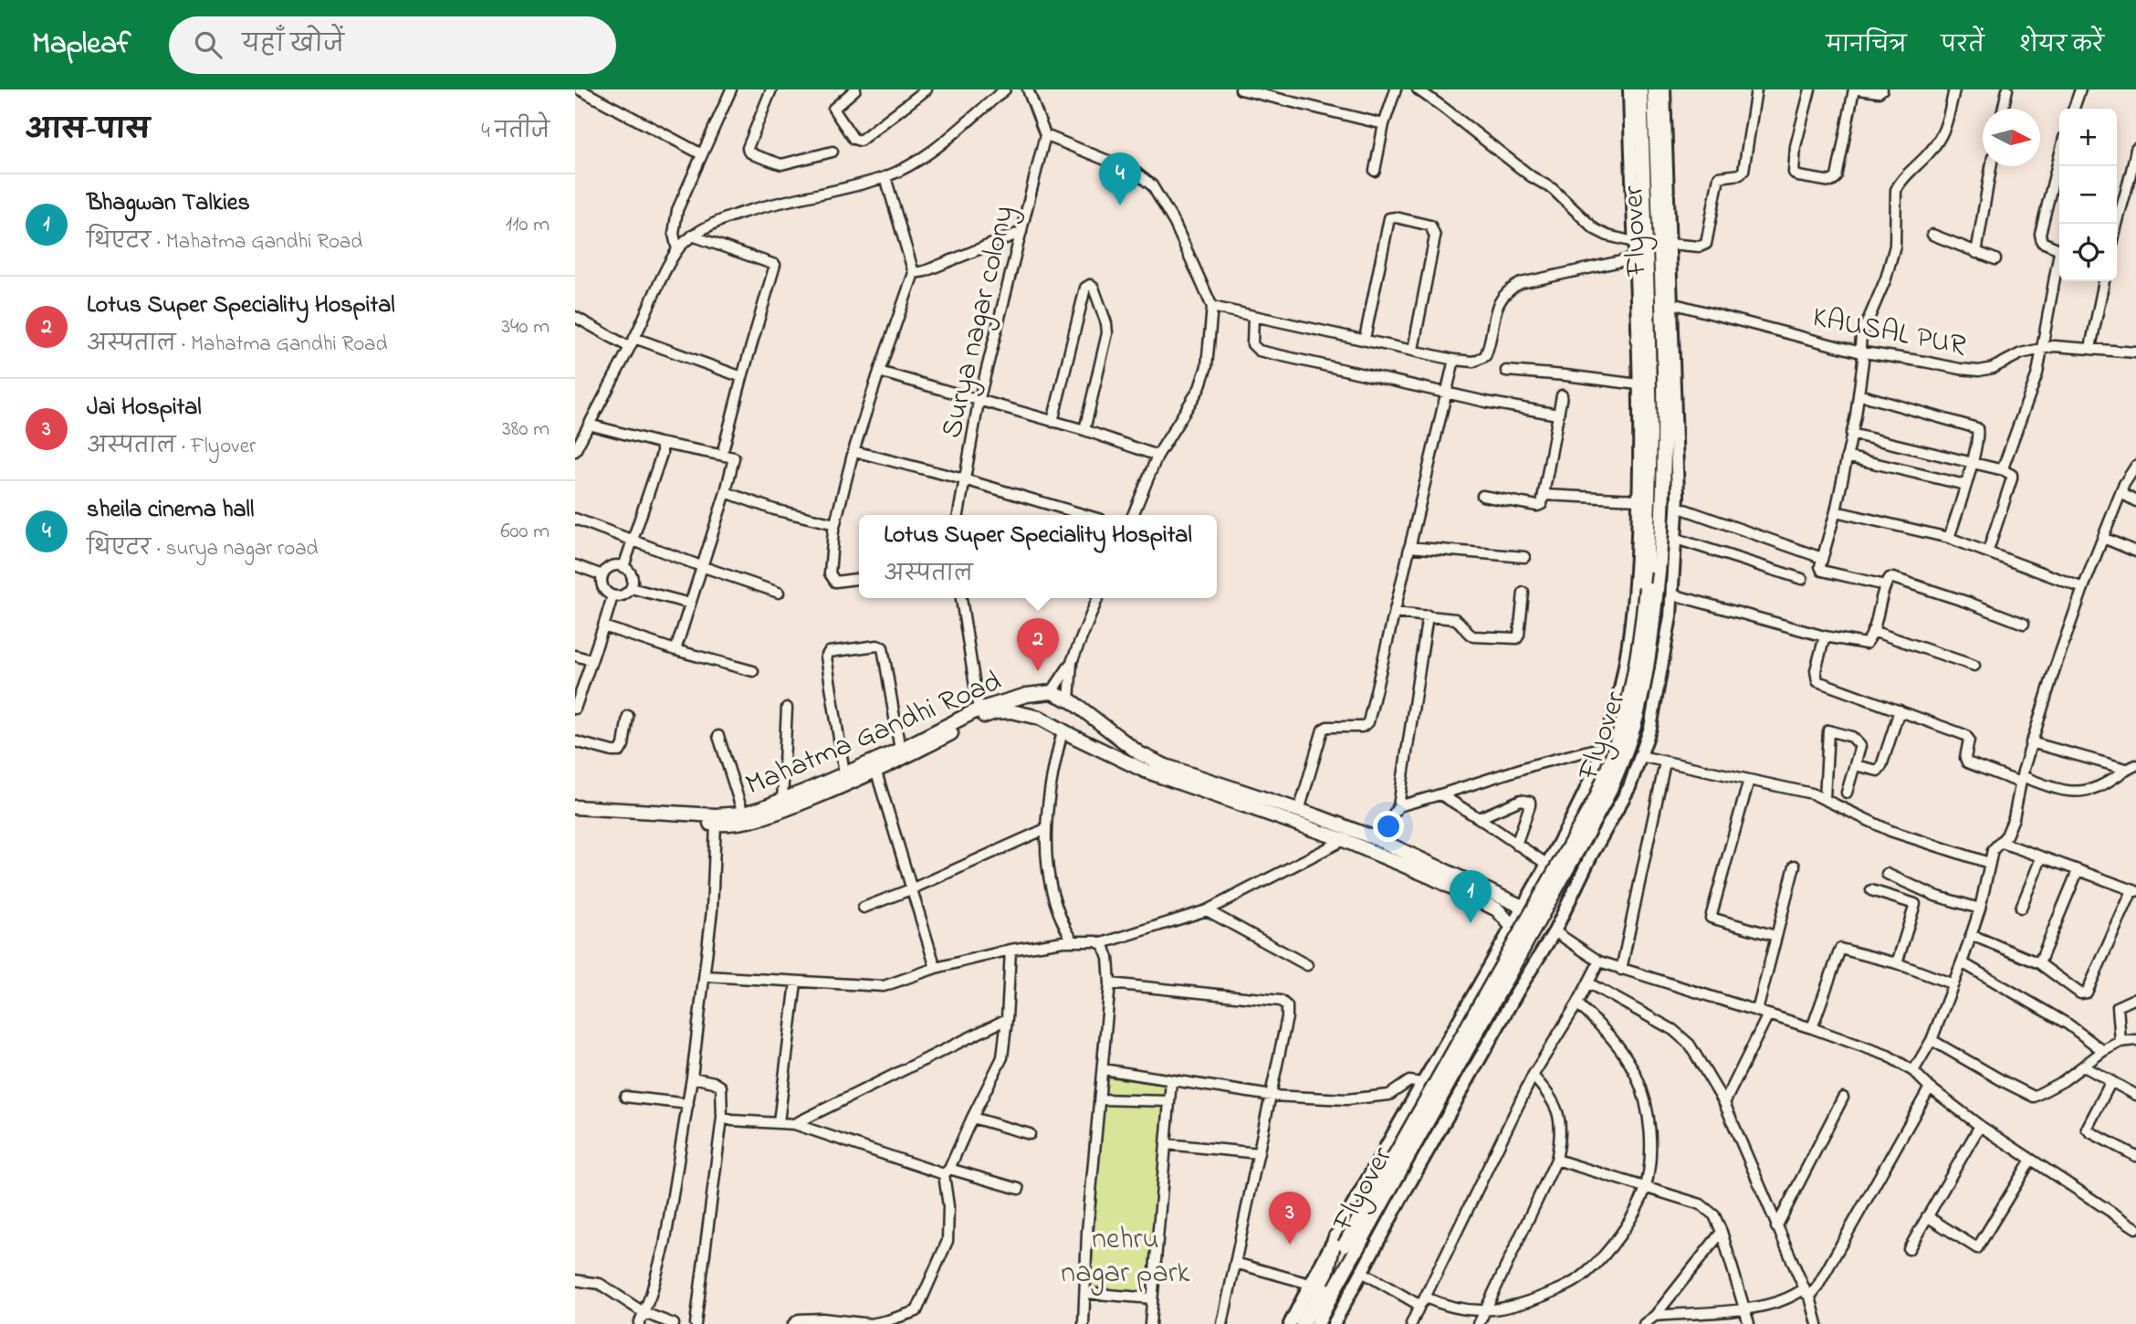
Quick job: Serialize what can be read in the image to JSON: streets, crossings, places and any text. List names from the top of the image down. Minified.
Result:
{"streets":{"highway":["Flyover","Mahatma Gandhi Road"],"street":["Surya nagar colony","KAUSAL PUR"]},"parks":["nehru nagar park"],"north":"right","page":{"header":"Mapleaf","search":"यहाँ खोजें","nav":["मानचित्र","परतें","शेयर करें"],"heading":["आस-पास","4 नतीजे"],"map_buttons":["+","−"],"pins":["4","2","1","3"],"list":[{"mark":"1","name":"Bhagwan Talkies","note":"थिएटर · Mahatma Gandhi Road","value":"110 m"},{"mark":"2","name":"Lotus Super Speciality Hospital","note":"अस्पताल · Mahatma Gandhi Road","value":"340 m"},{"mark":"3","name":"Jai Hospital","note":"अस्पताल · Flyover","value":"380 m"},{"mark":"4","name":"sheila cinema hall","note":"थिएटर · surya nagar road","value":"600 m"}],"popup":["Lotus Super Speciality Hospital","अस्पताल"]}}
